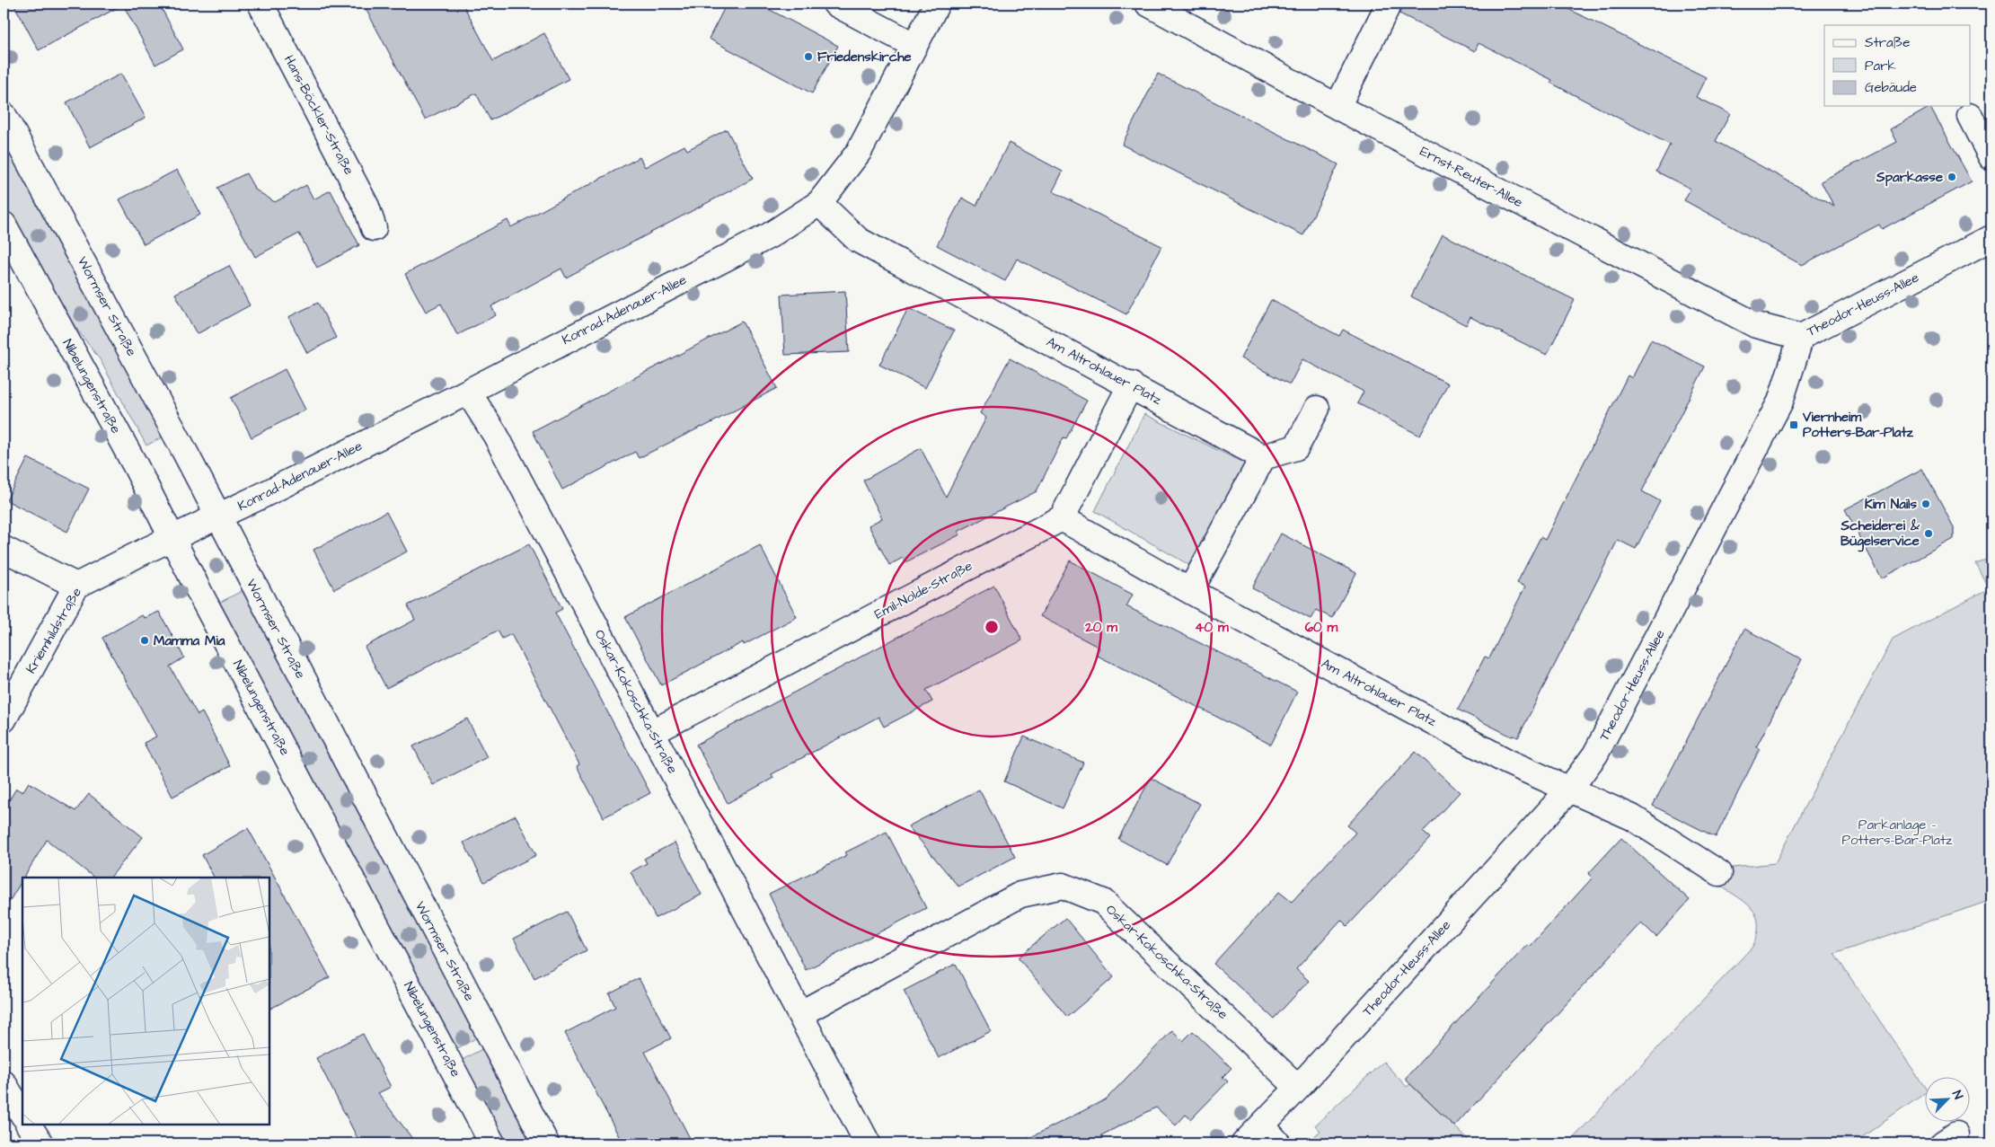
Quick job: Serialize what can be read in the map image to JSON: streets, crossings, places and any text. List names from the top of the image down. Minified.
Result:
{"streets":{"street":["Hans-Böckler-Straße","Ernst-Reuter-Allee","Theodor-Heuss-Allee","Wormser Straße","Konrad-Adenauer-Allee","Am Altrohlauer Platz","Nibelungenstraße","Emil-Nolde-Straße","Kriemhildstraße","Oskar-Kokoschka-Straße"]},"crossings":[["Ernst-Reuter-Allee","Theodor-Heuss-Allee"],["Theodor-Heuss-Allee","Am Altrohlauer Platz"],["Theodor-Heuss-Allee","Oskar-Kokoschka-Straße"],["Wormser Straße","Konrad-Adenauer-Allee"],["Konrad-Adenauer-Allee","Am Altrohlauer Platz"],["Konrad-Adenauer-Allee","Nibelungenstraße"],["Konrad-Adenauer-Allee","Kriemhildstraße"],["Konrad-Adenauer-Allee","Oskar-Kokoschka-Straße"],["Am Altrohlauer Platz","Emil-Nolde-Straße"],["Nibelungenstraße","Kriemhildstraße"],["Emil-Nolde-Straße","Oskar-Kokoschka-Straße"]],"parks":["Parkanlage - Potters-Bar-Platz"],"places":{"other":["Friedenskirche","Sparkasse","Kim Nails","Scheiderei & Bügelservice","Mamma Mia"],"transit":["Viernheim Potters-Bar-Platz"]},"legend":["Straße","Park","Gebäude"],"north":"top right","rings":["20 m","40 m","60 m"]}
